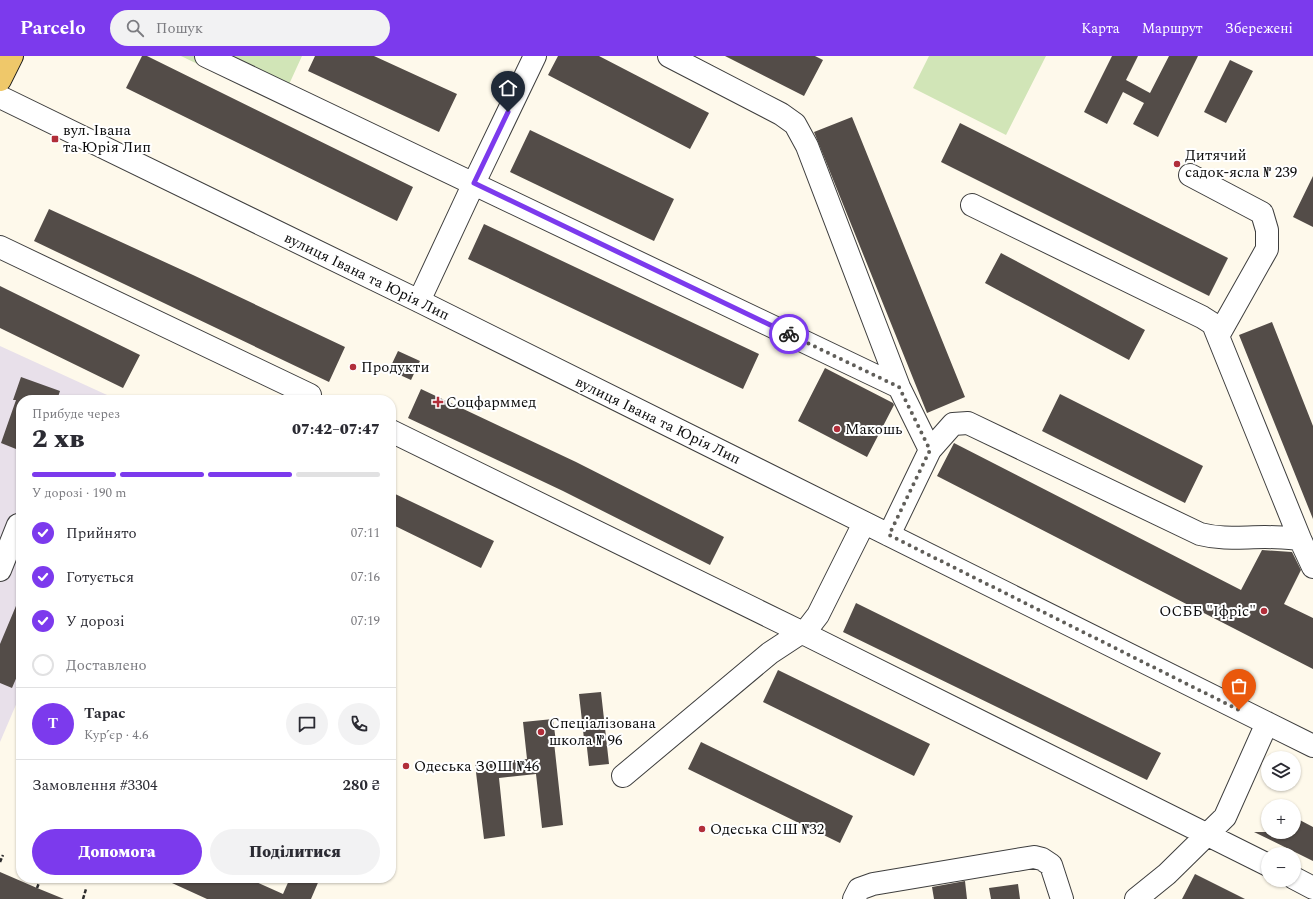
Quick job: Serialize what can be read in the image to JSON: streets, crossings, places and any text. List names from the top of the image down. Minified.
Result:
{"streets":{"street":["вулиця Івана та Юрія Лип"]},"places":{"transit":["вул. Івана та Юрія Лип"],"other":["Дитячий садок-ясла № 239","Продукти","Макошь","ОСББ \"Іфріс\"","Спеціалізована школа № 96","Одеська ЗОШ №46","Одеська СШ №32"],"health":["Соцфарммед"]},"page":{"header":"Parcelo","search":"Пошук","nav":["Карта","Маршрут","Збережені"],"heading":["2 хв","Прибуде через","07:42–07:47"],"panel":["Тарас","Кур’єр · 4.6","Замовлення #3304","280 ₴"],"bar":"У дорозі · 190 m","list":[["Прийнято","07:11"],["Готується","07:16"],["У дорозі","07:19"],"Доставлено"],"round":"Т","map_buttons":["+","−"],"buttons":["Допомога","Поділитися"]}}
